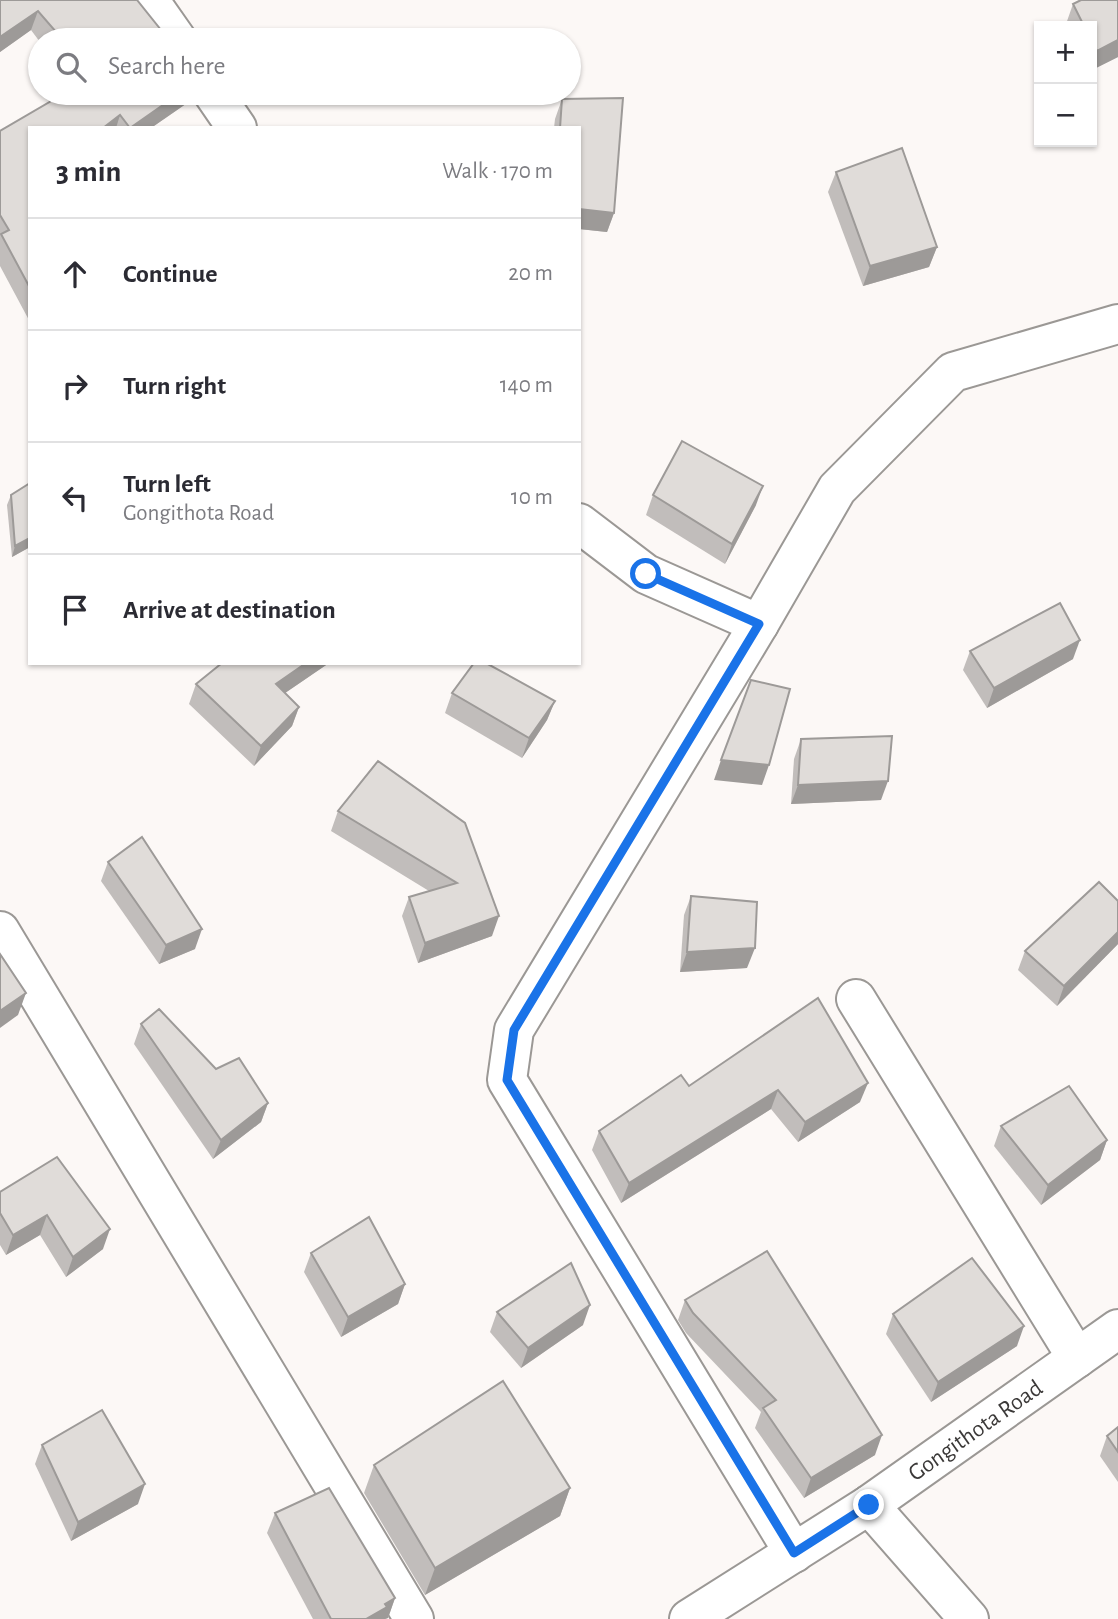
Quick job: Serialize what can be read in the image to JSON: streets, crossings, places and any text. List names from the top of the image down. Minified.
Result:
{"streets":{"street":["Gongithota Road"]},"page":{"map_buttons":["+","−"],"search":"Search here","heading":["3 min","Walk · 170 m"],"list":[["Continue","20 m"],["Turn right","140 m"],["Turn left","Gongithota Road","10 m"],"Arrive at destination"]}}
